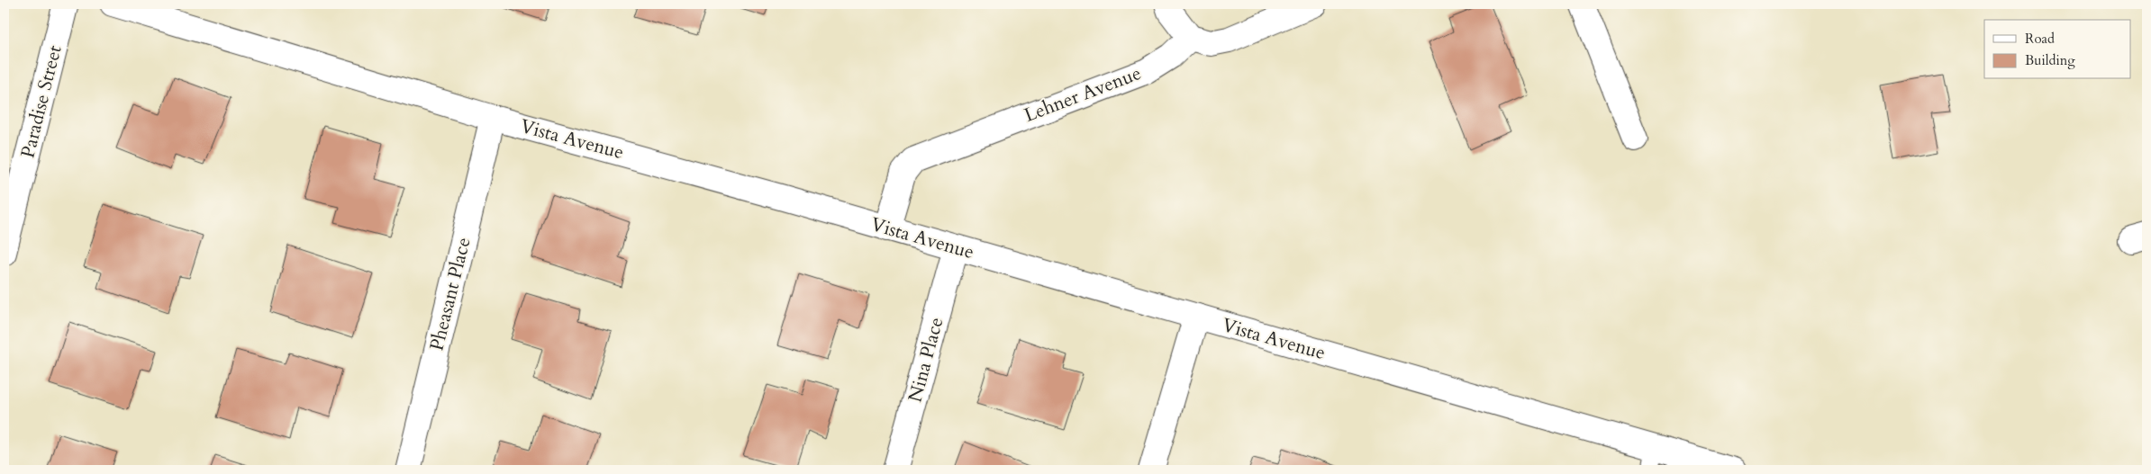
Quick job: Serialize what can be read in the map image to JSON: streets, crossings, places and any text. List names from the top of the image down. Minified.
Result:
{"streets":{"street":["Lehner Avenue","Paradise Street","Vista Avenue","Pheasant Place","Nina Place"]},"crossings":[["Lehner Avenue","Vista Avenue"],["Vista Avenue","Pheasant Place"],["Vista Avenue","Nina Place"]],"legend":["Road","Building"]}
